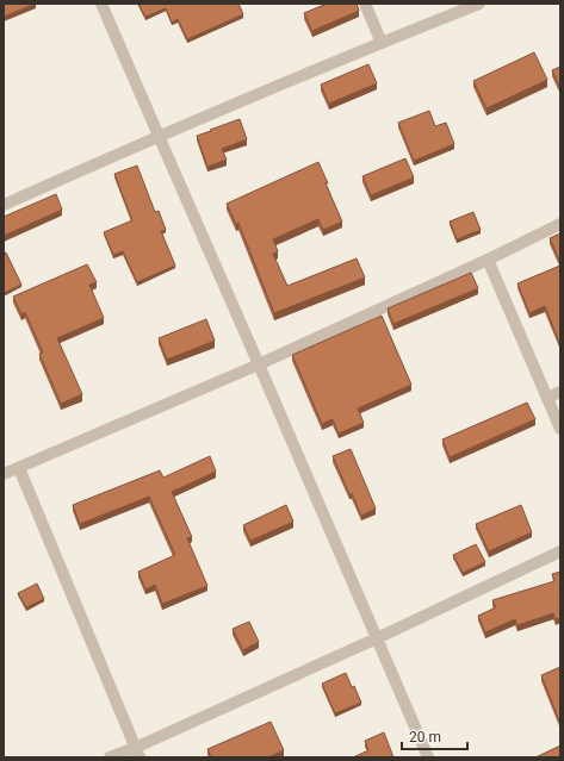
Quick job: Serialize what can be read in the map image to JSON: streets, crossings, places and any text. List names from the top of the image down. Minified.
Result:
{"scale_bar":"20 m"}
